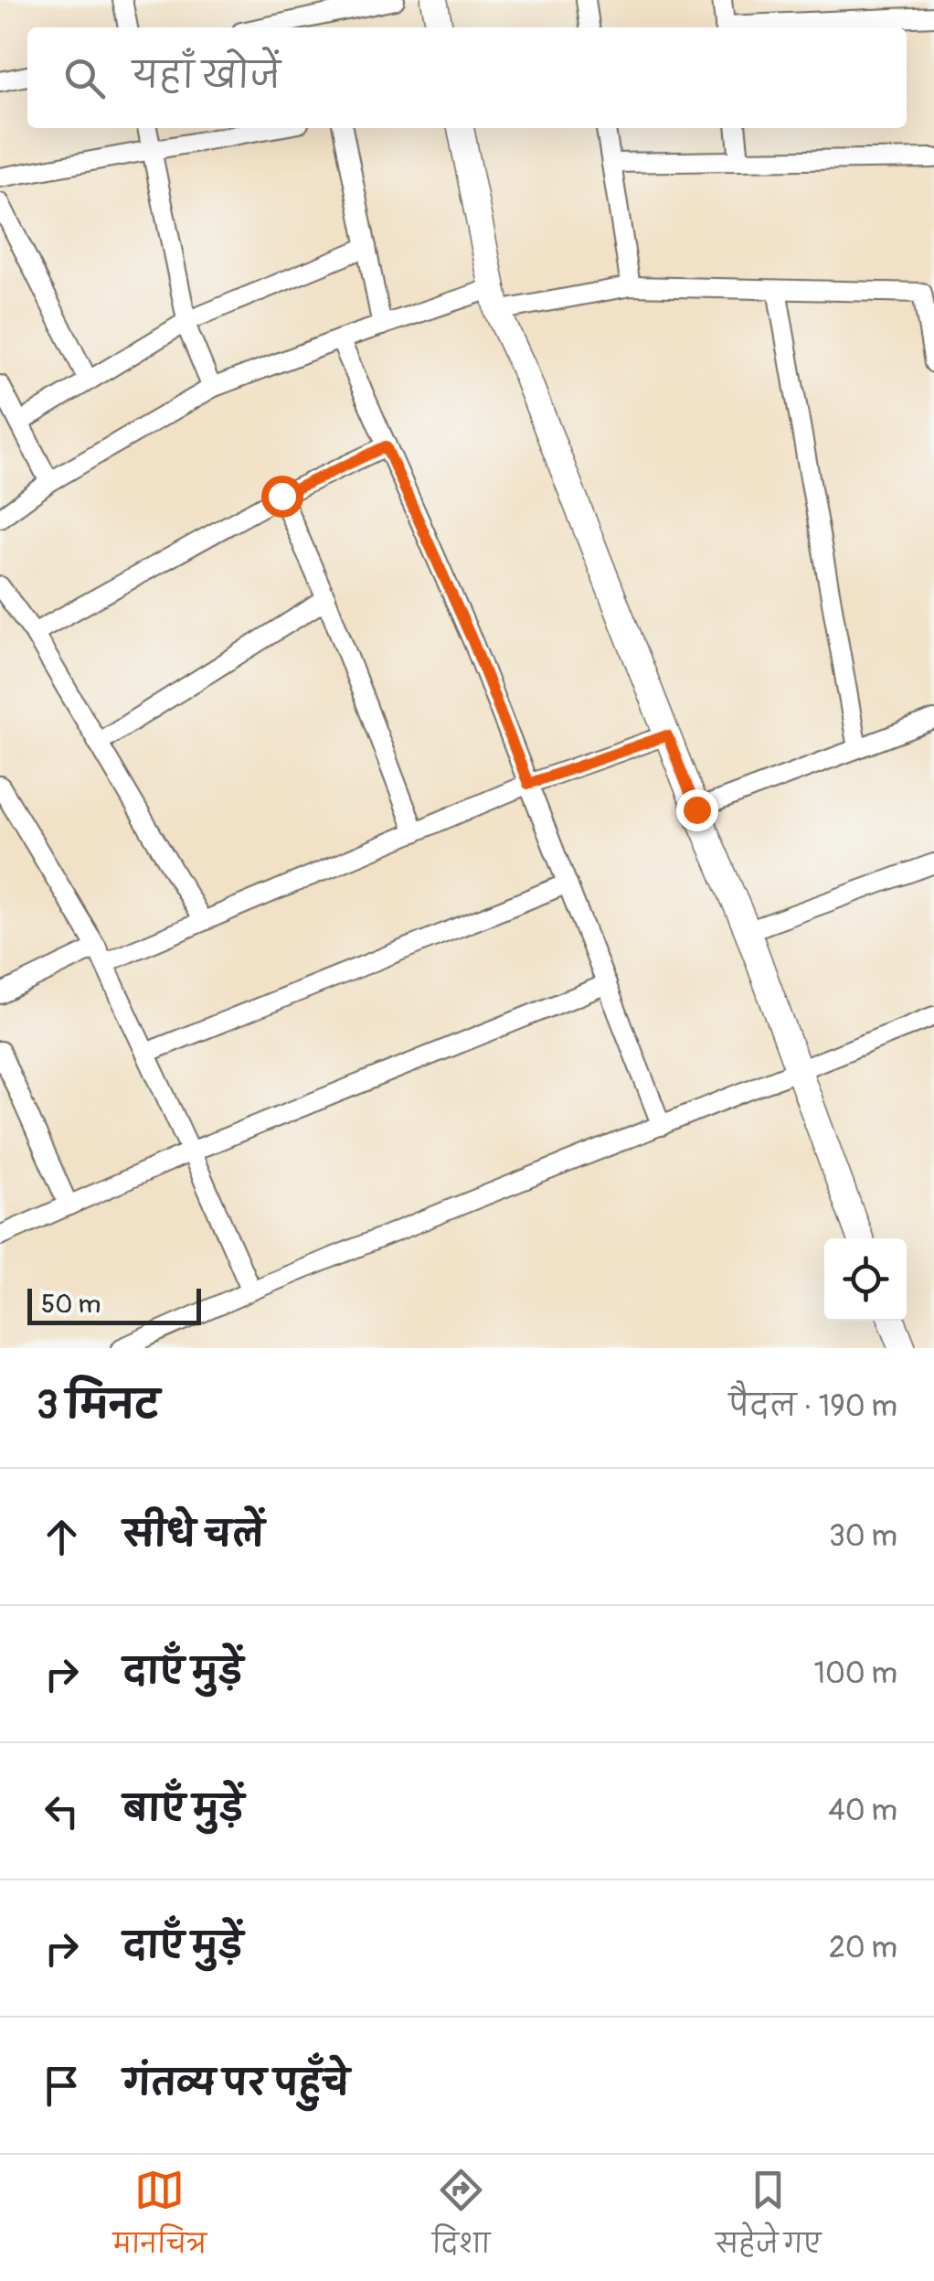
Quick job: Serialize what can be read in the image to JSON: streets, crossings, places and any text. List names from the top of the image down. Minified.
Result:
{"scale_bar":"50 m","page":{"search":"यहाँ खोजें","scale":"50 m","heading":["3 मिनट","पैदल · 190 m"],"list":[["सीधे चलें","30 m"],["दाएँ मुड़ें","100 m"],["बाएँ मुड़ें","40 m"],["दाएँ मुड़ें","20 m"],"गंतव्य पर पहुँचे"],"nav":["मानचित्र","दिशा","सहेजे गए"]}}
